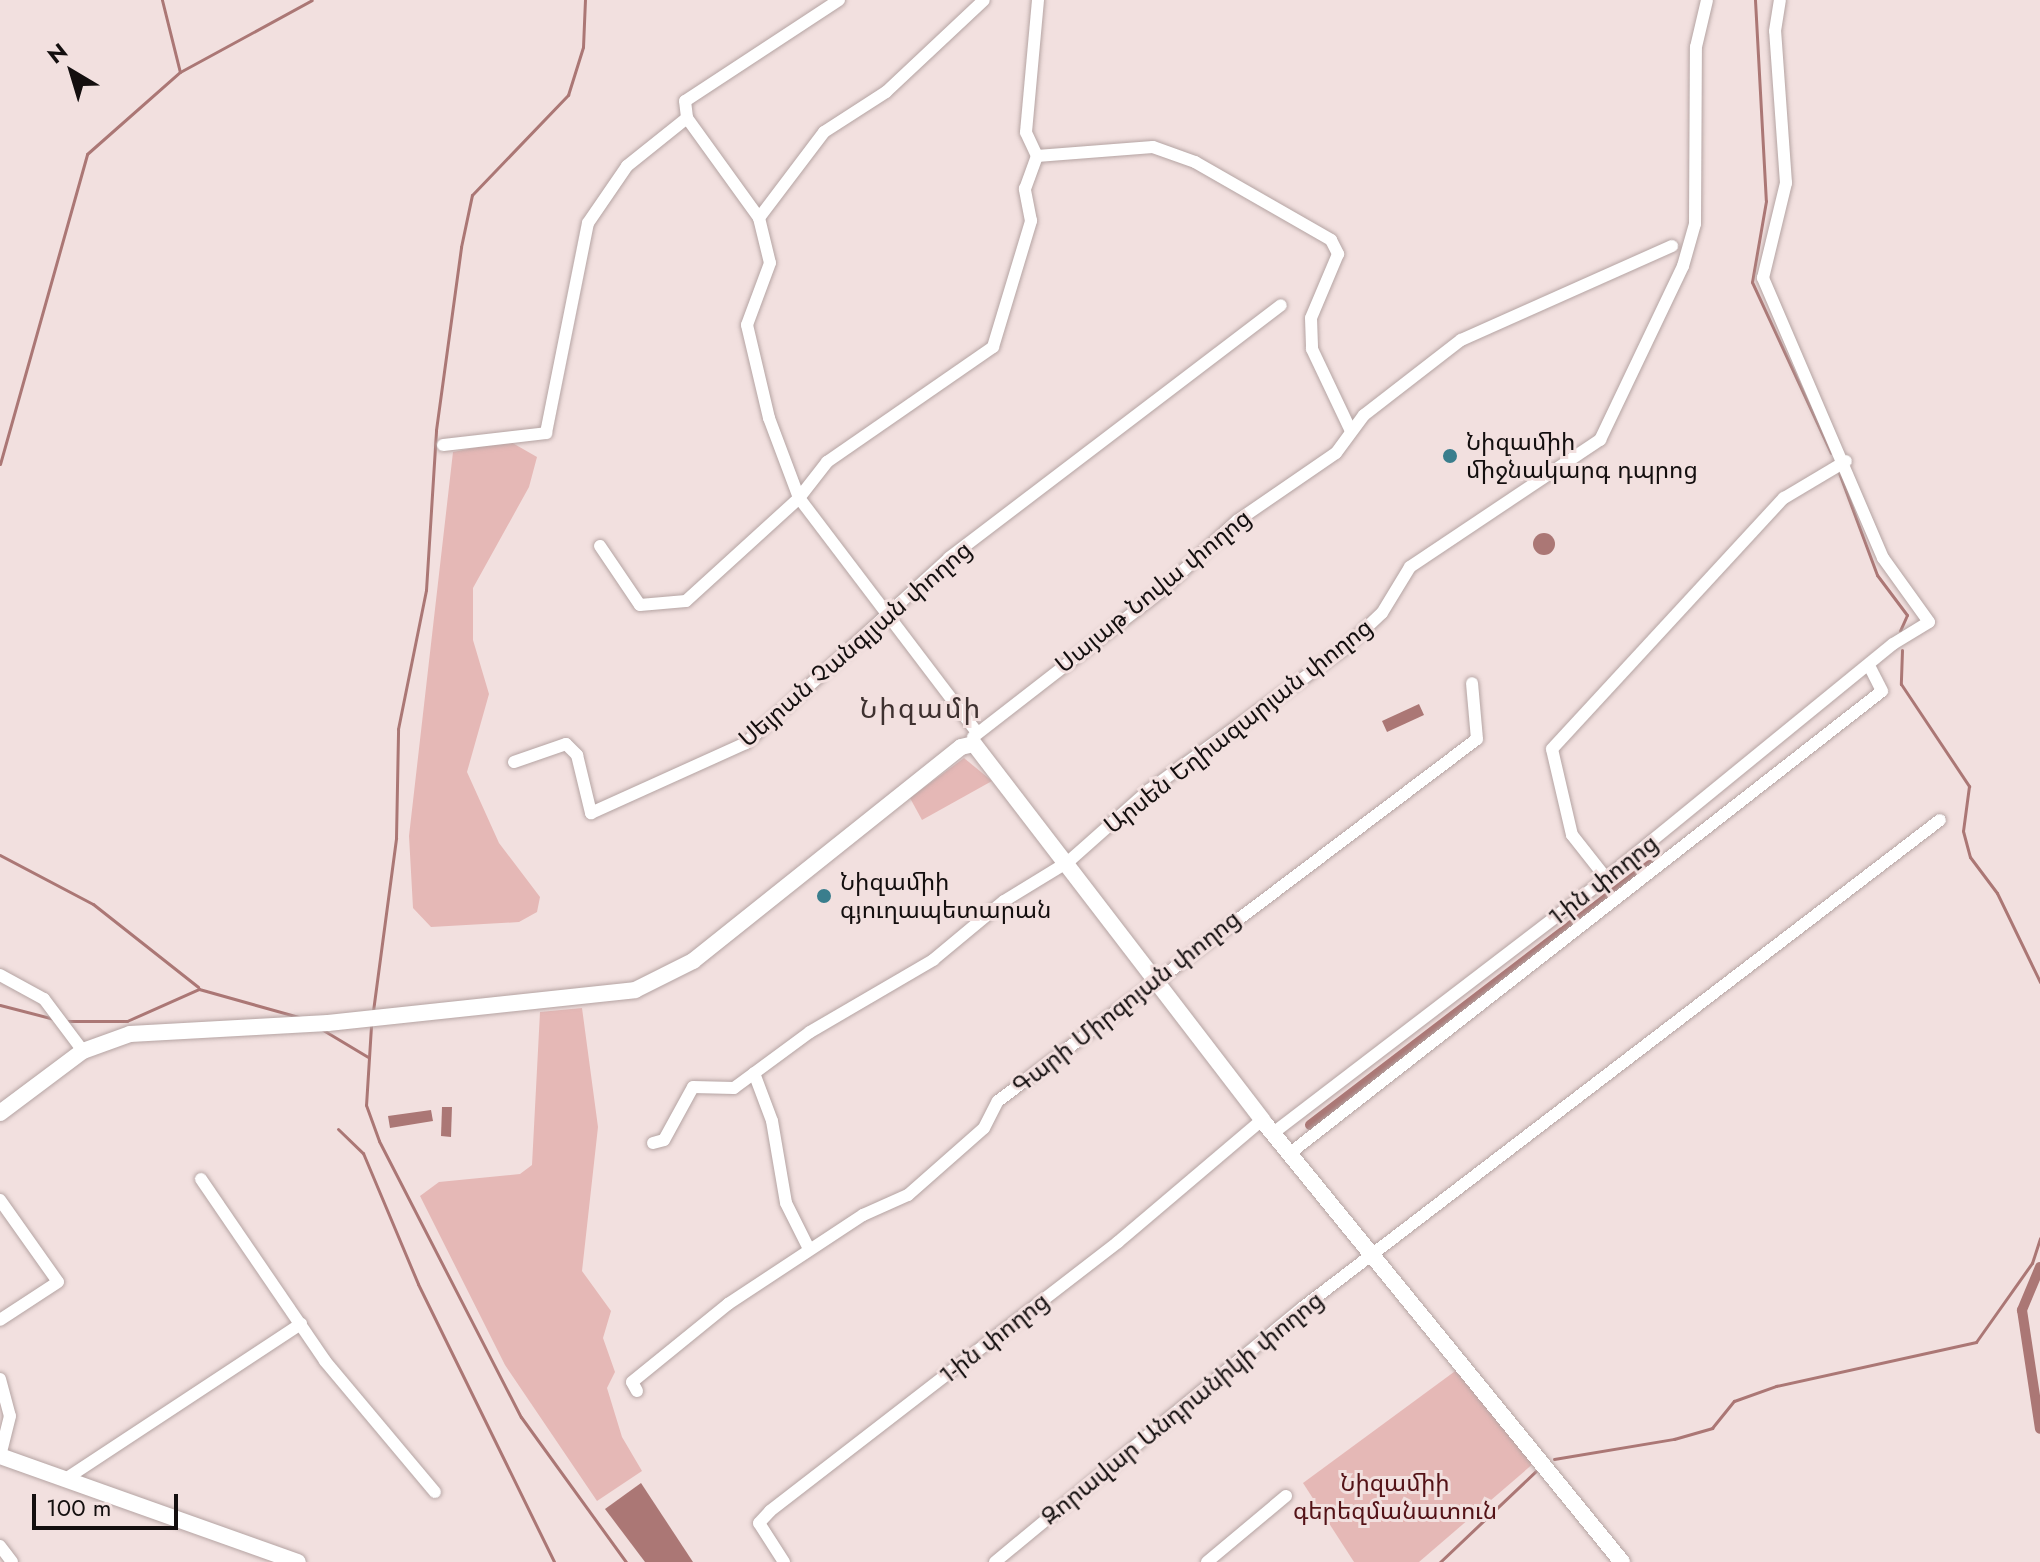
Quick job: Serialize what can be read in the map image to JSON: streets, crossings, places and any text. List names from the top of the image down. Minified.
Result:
{"streets":{"main road":["Սայաթ Նովա փողոց"],"street":["Սեյրան Չանգլյան փողոց","Արսեն Եղիազարյան փողոց","1-ին փողոց","Գարի Միրզոյան փողոց","Զորավար Անդրանիկի փողոց"]},"districts":["Նիզամի"],"parks":["Նիզամիի գերեզմանատուն"],"places":["Նիզամիի միջնակարգ դպրոց","Նիզամիի գյուղապետարան"],"scale_bar":"100 m","north":"top left"}
